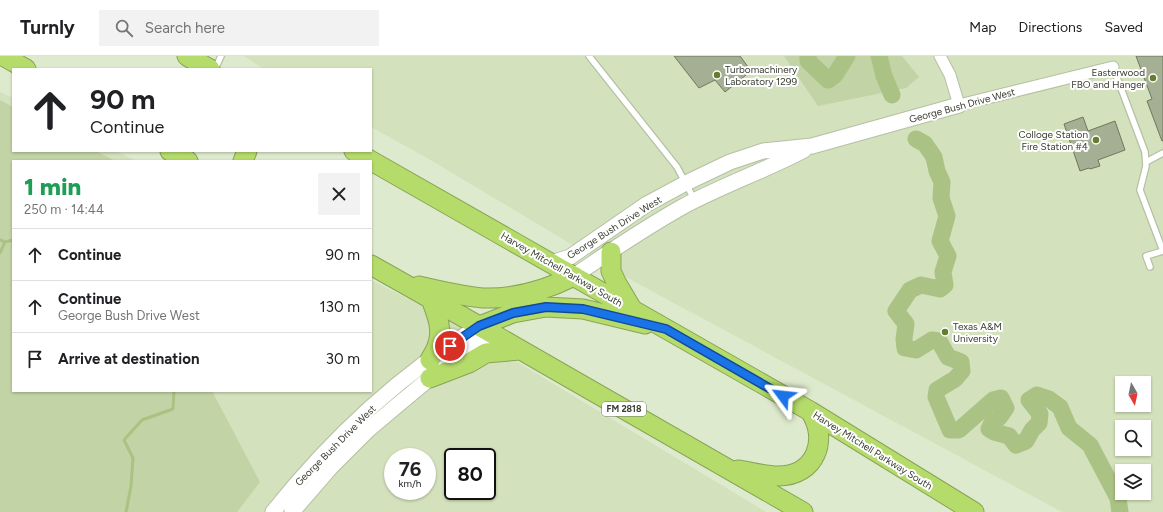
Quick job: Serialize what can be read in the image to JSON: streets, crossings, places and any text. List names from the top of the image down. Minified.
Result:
{"streets":{"highway":["Harvey Mitchell Parkway South","FM 2818"],"street":["George Bush Drive West"]},"crossings":[["George Bush Drive West","Harvey Mitchell Parkway South"],["George Bush Drive West","FM 2818"]],"places":["Turbomachinery Laboratory 1299","Easterwood FBO and Hanger","Colloge Station Fire Station #4","Texas A&M University"],"north":"bottom","page":{"header":"Turnly","search":"Search here","nav":["Map","Directions","Saved"],"turn":["90 m","Continue"],"heading":["1 min","250 m · 14:44"],"list":[{"name":"Continue","value":"90 m"},{"name":"Continue","note":"George Bush Drive West","value":"130 m"},{"name":"Arrive at destination","value":"30 m"}],"speed":"76 km/h","limit":"80"}}
